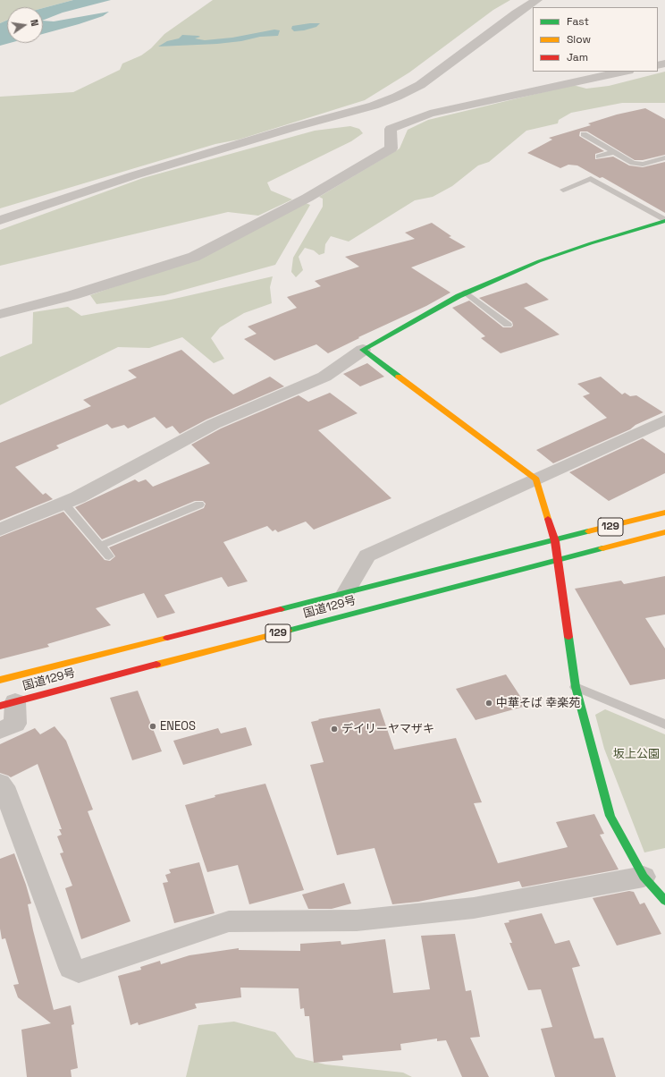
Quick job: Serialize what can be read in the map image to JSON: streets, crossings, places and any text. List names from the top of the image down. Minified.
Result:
{"streets":{"main road":["129","国道129号"]},"parks":["坂上公園"],"places":["中華そば 幸楽苑","ENEOS","デイリーヤマザキ"],"legend":["Fast","Slow","Jam"],"north":"right"}
